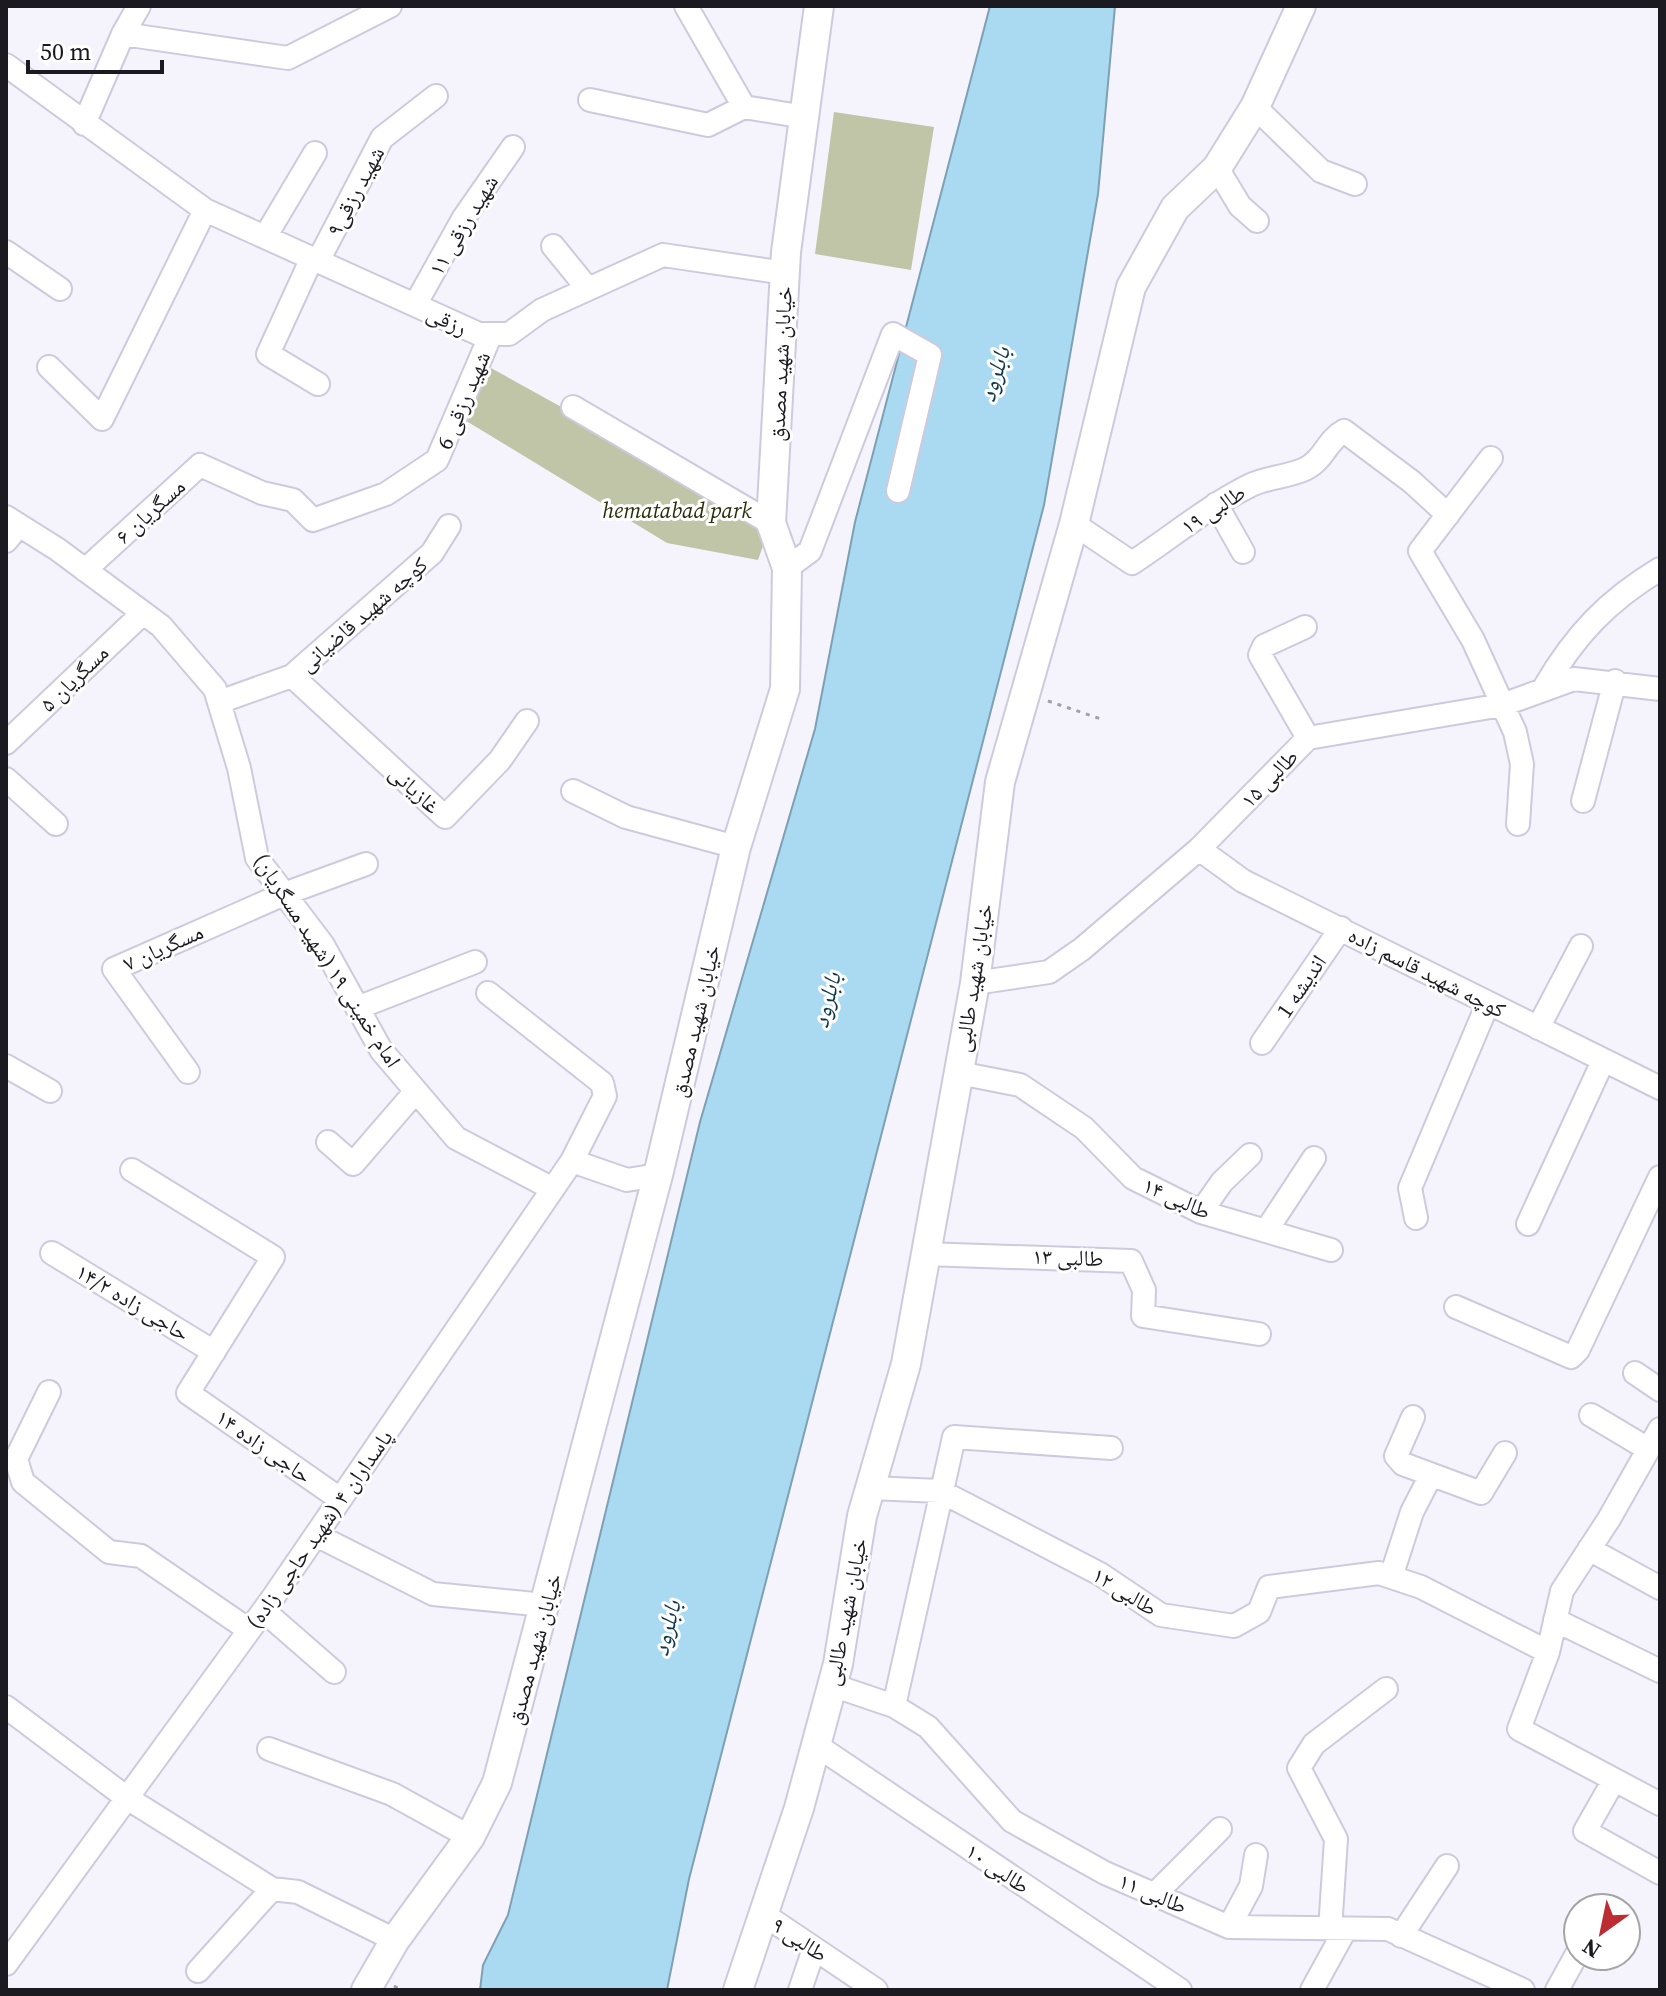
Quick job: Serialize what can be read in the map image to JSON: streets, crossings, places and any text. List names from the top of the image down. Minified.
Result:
{"streets":{"street":["شهید رزقی۹","شهید رزقی ۱۱","رزقی","خیابان شهید مصدق","شهید رزقی 6","طالبی ۱۹","مسگریان ۶","کوچه شهید قاضیانی","مسگریان ۵","طالبی ۱۵","غازیانی","مسگریان ۷","امام خمینی ۱۹ (شهید مسگریان)","کوچه شهید قاسم زاده","خیابان شهید طالبی","اندیشه 1","طالبی ۱۴","طالبی ۱۳","حاجی زاده ۱۴/۲","حاجی زاده ۱۴","پاسداران ۴ (شهید حاجی زاده)","طالبی ۱۲","طالبی ۱۰","طالبی ۱۱","طالبی ۹"]},"crossings":[["شهید رزقی۹","رزقی"],["شهید رزقی ۱۱","رزقی"],["رزقی","خیابان شهید مصدق"],["رزقی","شهید رزقی 6"],["شهید رزقی 6","مسگریان ۶"],["طالبی ۱۹","خیابان شهید طالبی"],["مسگریان ۶","امام خمینی ۱۹ (شهید مسگریان)"],["کوچه شهید قاضیانی","غازیانی"],["کوچه شهید قاضیانی","امام خمینی ۱۹ (شهید مسگریان)"],["مسگریان ۵","امام خمینی ۱۹ (شهید مسگریان)"],["طالبی ۱۵","کوچه شهید قاسم زاده"],["طالبی ۱۵","خیابان شهید طالبی"],["مسگریان ۷","امام خمینی ۱۹ (شهید مسگریان)"],["امام خمینی ۱۹ (شهید مسگریان)","پاسداران ۴ (شهید حاجی زاده)"],["کوچه شهید قاسم زاده","اندیشه 1"],["خیابان شهید طالبی","طالبی ۱۴"],["خیابان شهید طالبی","طالبی ۱۳"],["خیابان شهید طالبی","طالبی ۱۲"],["خیابان شهید طالبی","طالبی ۱۰"],["خیابان شهید طالبی","طالبی ۱۱"],["خیابان شهید طالبی","طالبی ۹"],["حاجی زاده ۱۴/۲","حاجی زاده ۱۴"],["حاجی زاده ۱۴","پاسداران ۴ (شهید حاجی زاده)"]],"water":["بابلرود"],"parks":["hematabad park"],"scale_bar":"50 m","north":"bottom left"}
